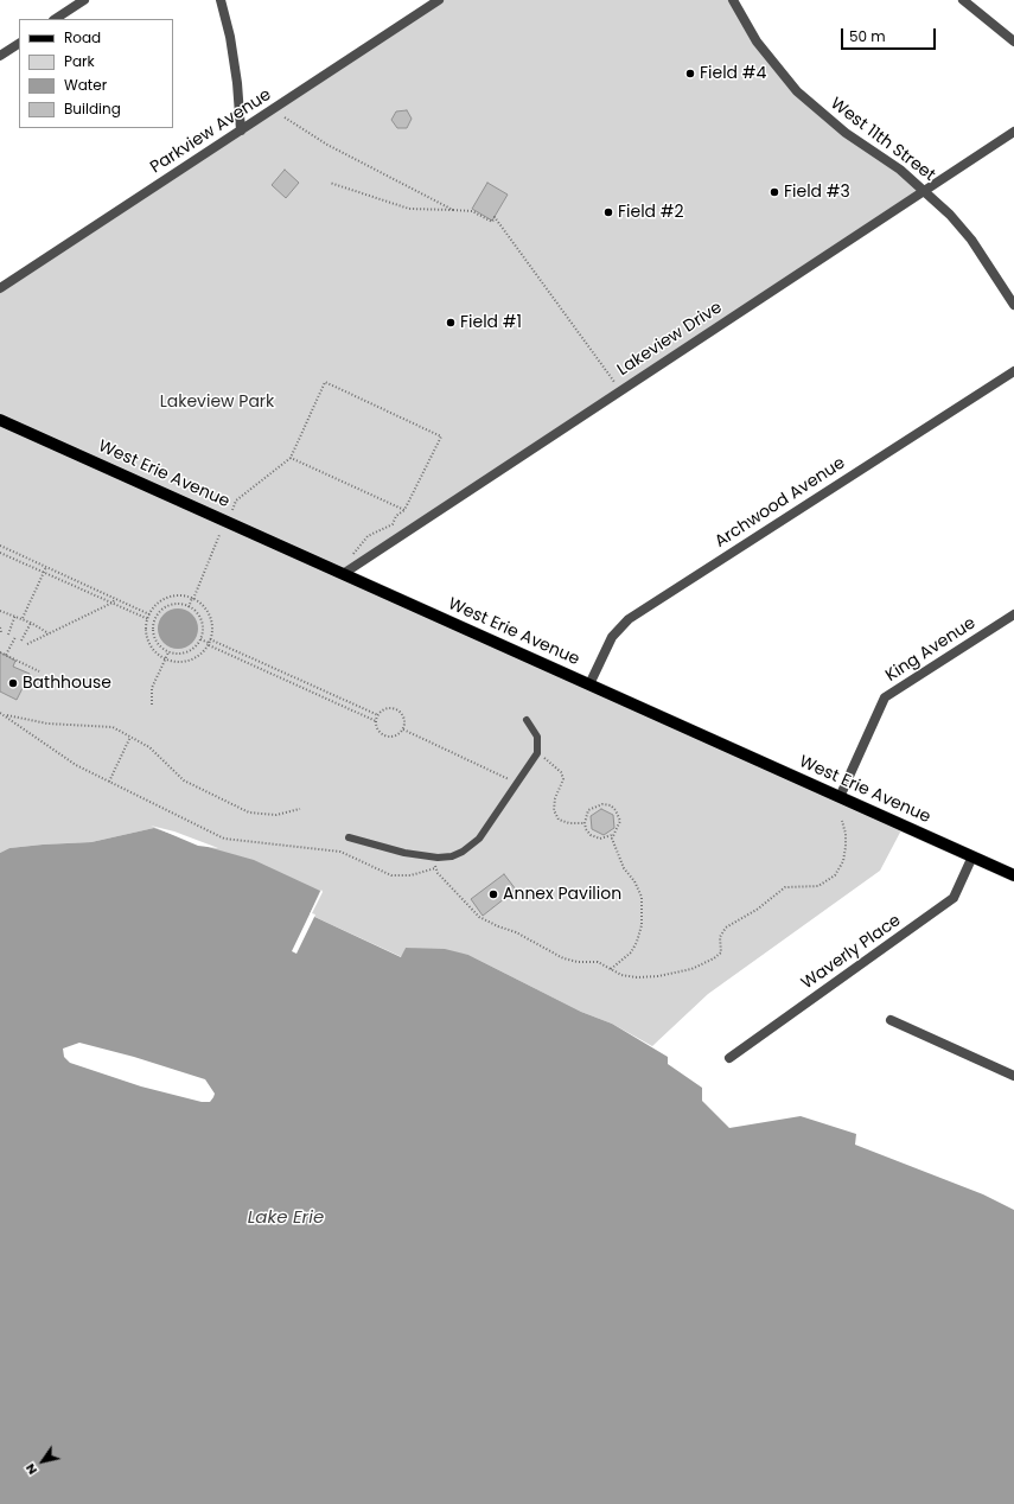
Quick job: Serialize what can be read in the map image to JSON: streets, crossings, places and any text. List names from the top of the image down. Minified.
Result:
{"streets":{"main road":["West Erie Avenue"],"street":["Parkview Avenue","West 11th Street","Lakeview Drive","Archwood Avenue","King Avenue","Waverly Place"]},"crossings":[["West 11th Street","Lakeview Drive"],["Lakeview Drive","West Erie Avenue"],["West Erie Avenue","Archwood Avenue"],["West Erie Avenue","King Avenue"],["West Erie Avenue","Waverly Place"]],"water":["Lake Erie"],"parks":["Lakeview Park"],"places":["Field #4","Field #3","Field #2","Field #1","Bathhouse","Annex Pavilion"],"legend":["Road","Park","Water","Building"],"scale_bar":"50 m","north":"bottom left"}
